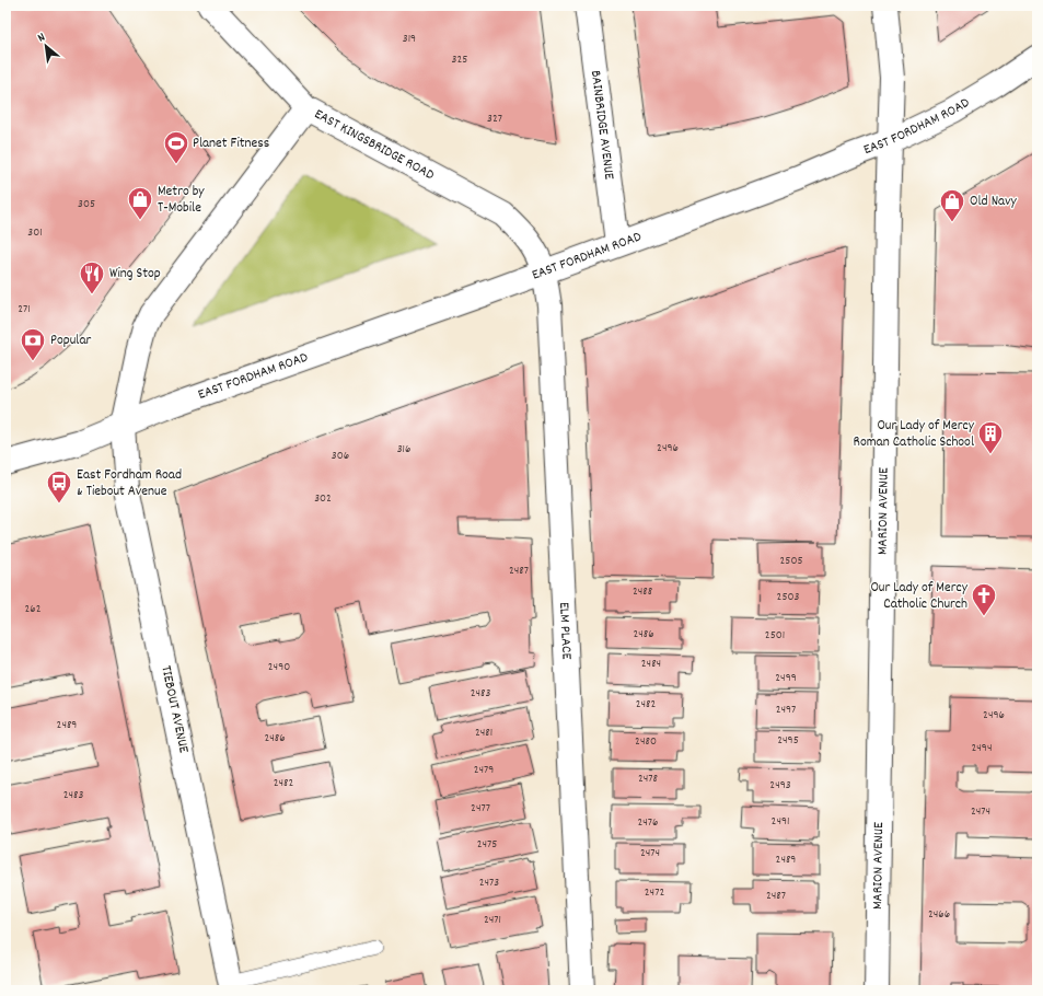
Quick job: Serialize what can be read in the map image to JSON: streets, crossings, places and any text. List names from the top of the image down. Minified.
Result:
{"streets":{"street":["BAINBRIDGE AVENUE","EAST FORDHAM ROAD","EAST KINGSBRIDGE ROAD","MARION AVENUE","ELM PLACE","TIEBOUT AVENUE"]},"crossings":[["BAINBRIDGE AVENUE","EAST FORDHAM ROAD"],["EAST FORDHAM ROAD","EAST KINGSBRIDGE ROAD"],["EAST FORDHAM ROAD","MARION AVENUE"],["EAST FORDHAM ROAD","ELM PLACE"],["EAST FORDHAM ROAD","TIEBOUT AVENUE"],["EAST KINGSBRIDGE ROAD","ELM PLACE"]],"places":{"sports":["Planet Fitness"],"shop":["Metro by T-Mobile","Old Navy"],"restaurant":["Wing Stop"],"bank":["Popular"],"building":["Our Lady of Mercy Roman Catholic School"],"bus stop":["East Fordham Road & Tiebout Avenue"],"church":["Our Lady of Mercy Catholic Church"]},"house_numbers":["319","325","327","305","301","271","2496","316","306","302","2505","2487","2488","2503","262","2486","2501","2484","2490","2499","2483","2482","2497","2496","2489","2481","2486","2495","2480","2494","2479","2478","2482","2493","2483","2477","2474","2491","2476","2475","2474","2489","2473","2472","2487","2466","2471"],"north":"top left"}
